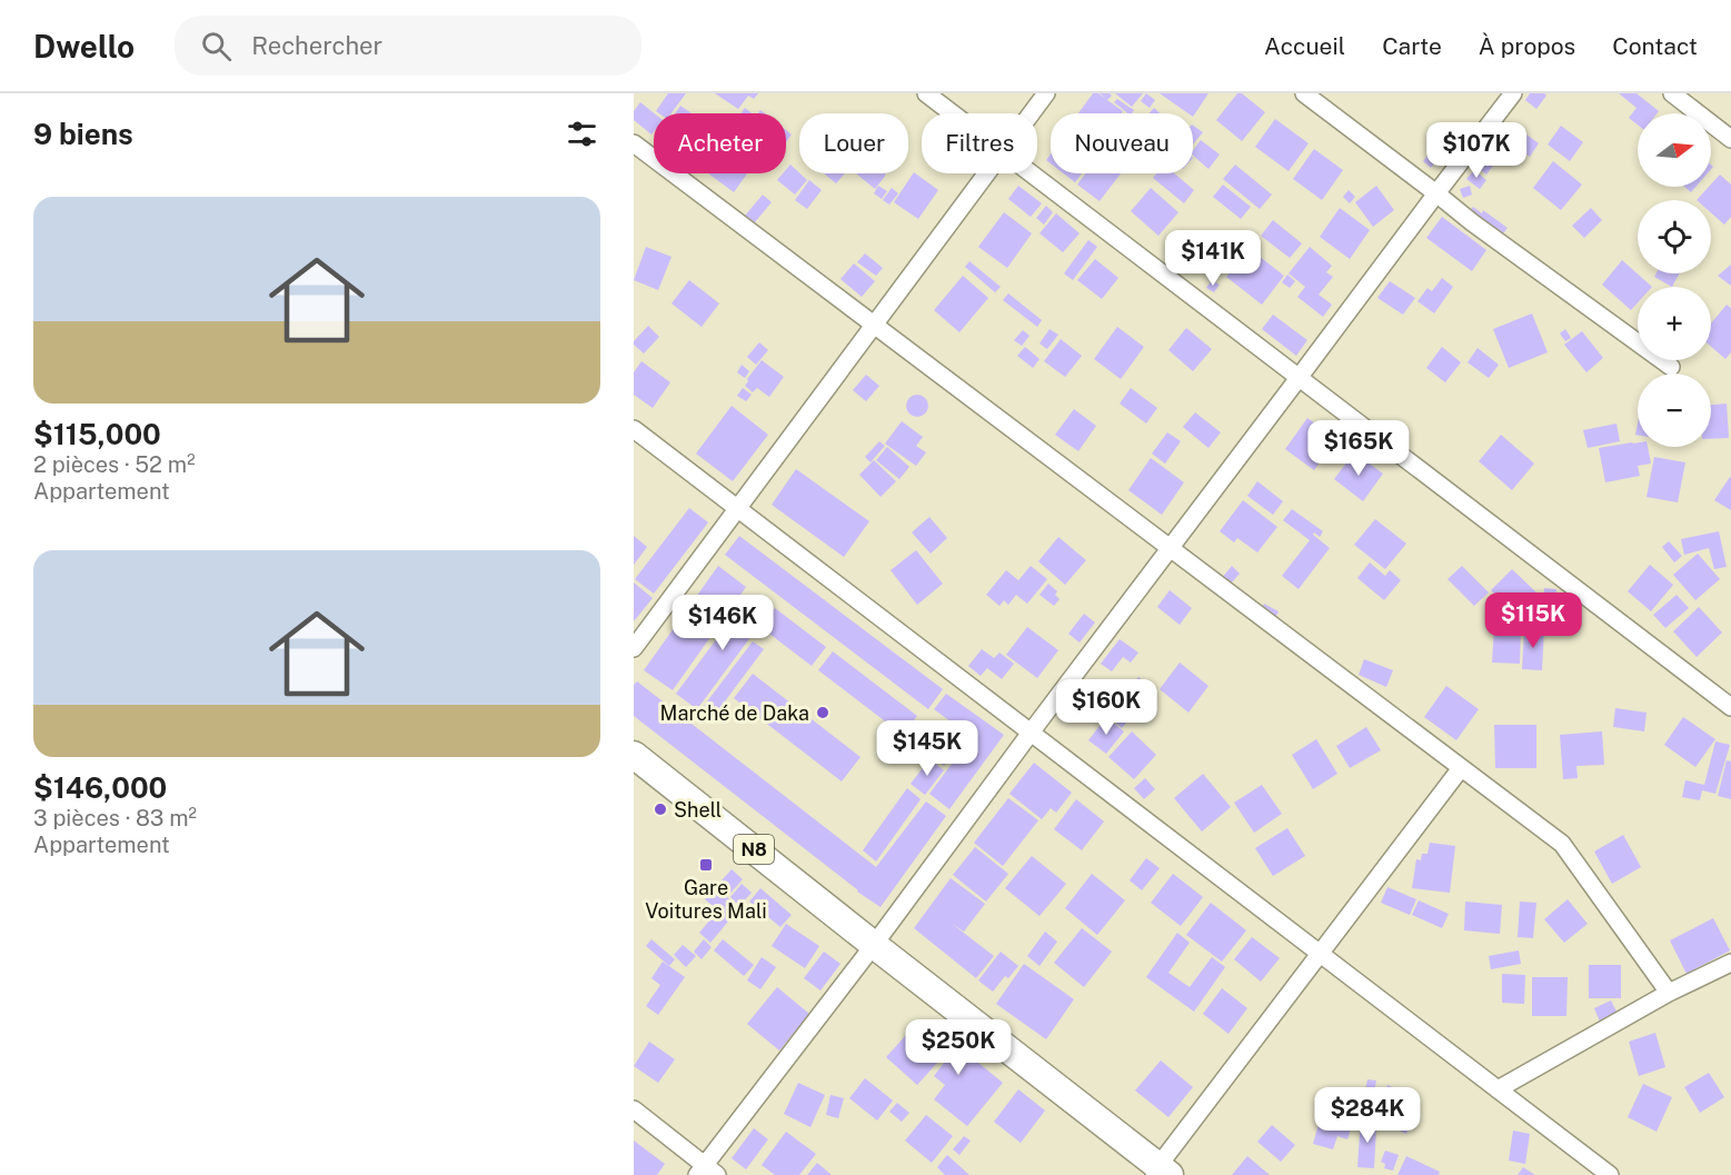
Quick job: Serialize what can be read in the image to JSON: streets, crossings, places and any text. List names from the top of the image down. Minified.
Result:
{"streets":{"main road":["N8"]},"places":{"other":["Marché de Daka","Shell"],"transit":["Gare Voitures Mali"]},"north":"right","page":{"header":"Dwello","search":"Rechercher","nav":["Accueil","Carte","À propos","Contact"],"heading":"9 biens","map_buttons":["+","−"],"chip":["Acheter","Louer","Filtres","Nouveau"],"price":["$107K","$141K","$165K","$115K","$146K","$160K","$145K","$250K","$284K"],"list":[{"name":"$115,000","note":"2 pièces · 52 m² · Appartement"},{"name":"$146,000","note":"3 pièces · 83 m² · Appartement"}]}}
